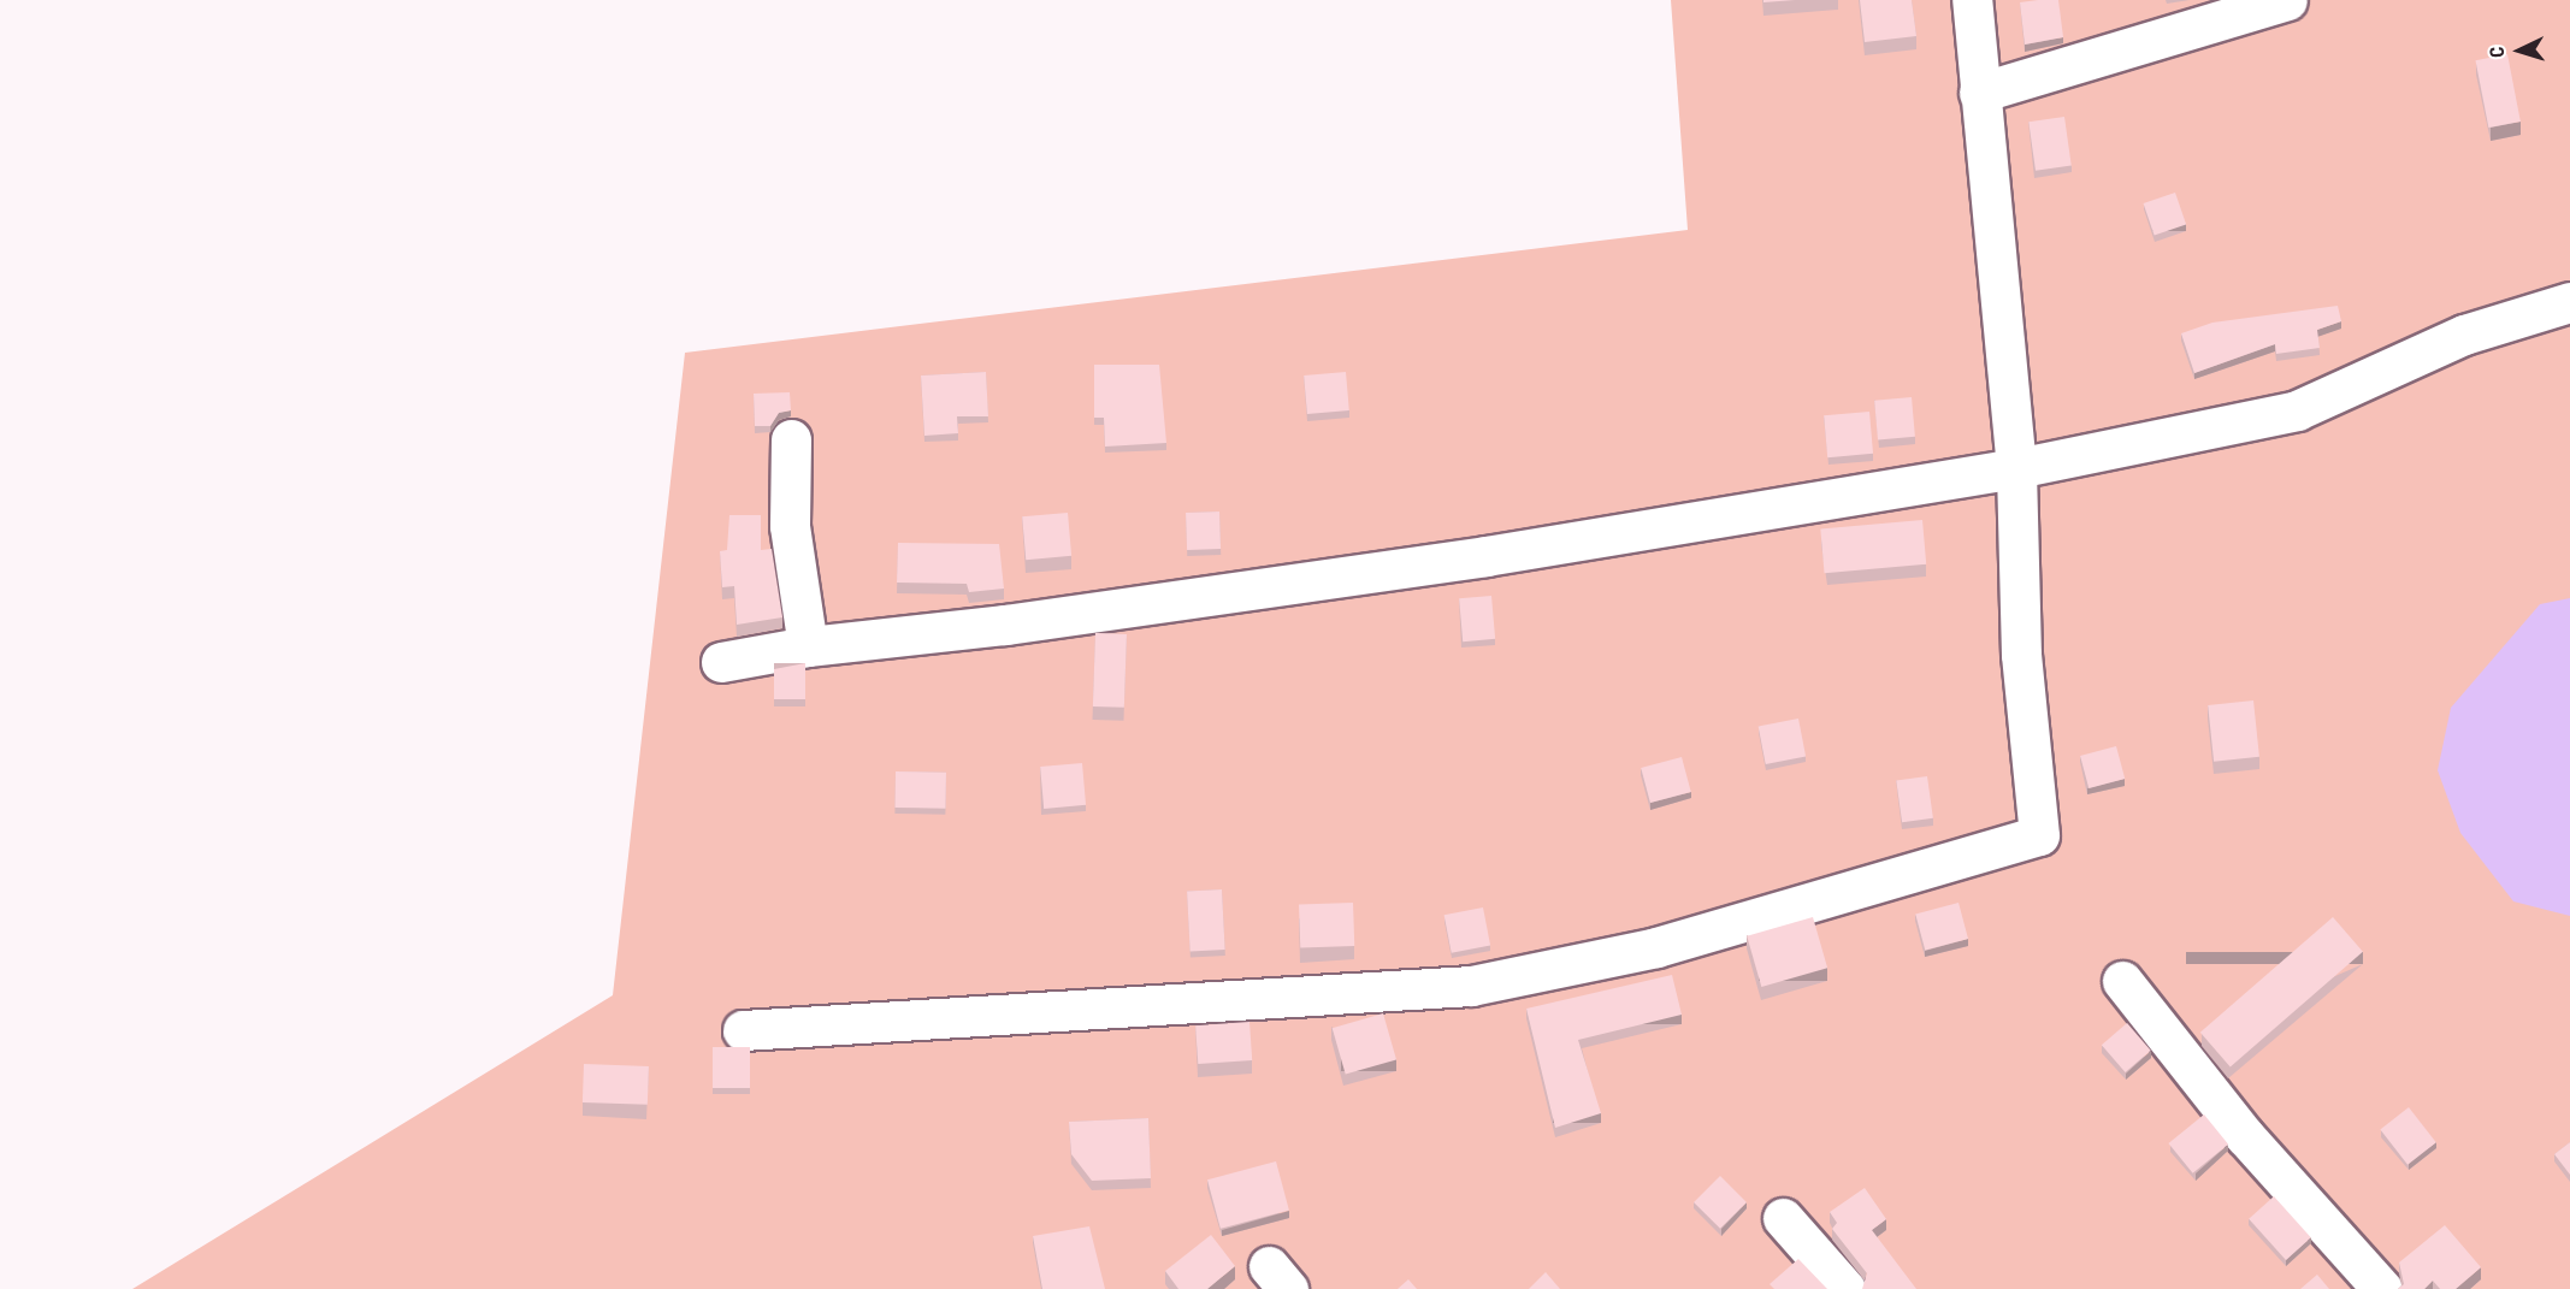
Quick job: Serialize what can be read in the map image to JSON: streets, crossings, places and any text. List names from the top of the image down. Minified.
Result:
{"north":"left"}
